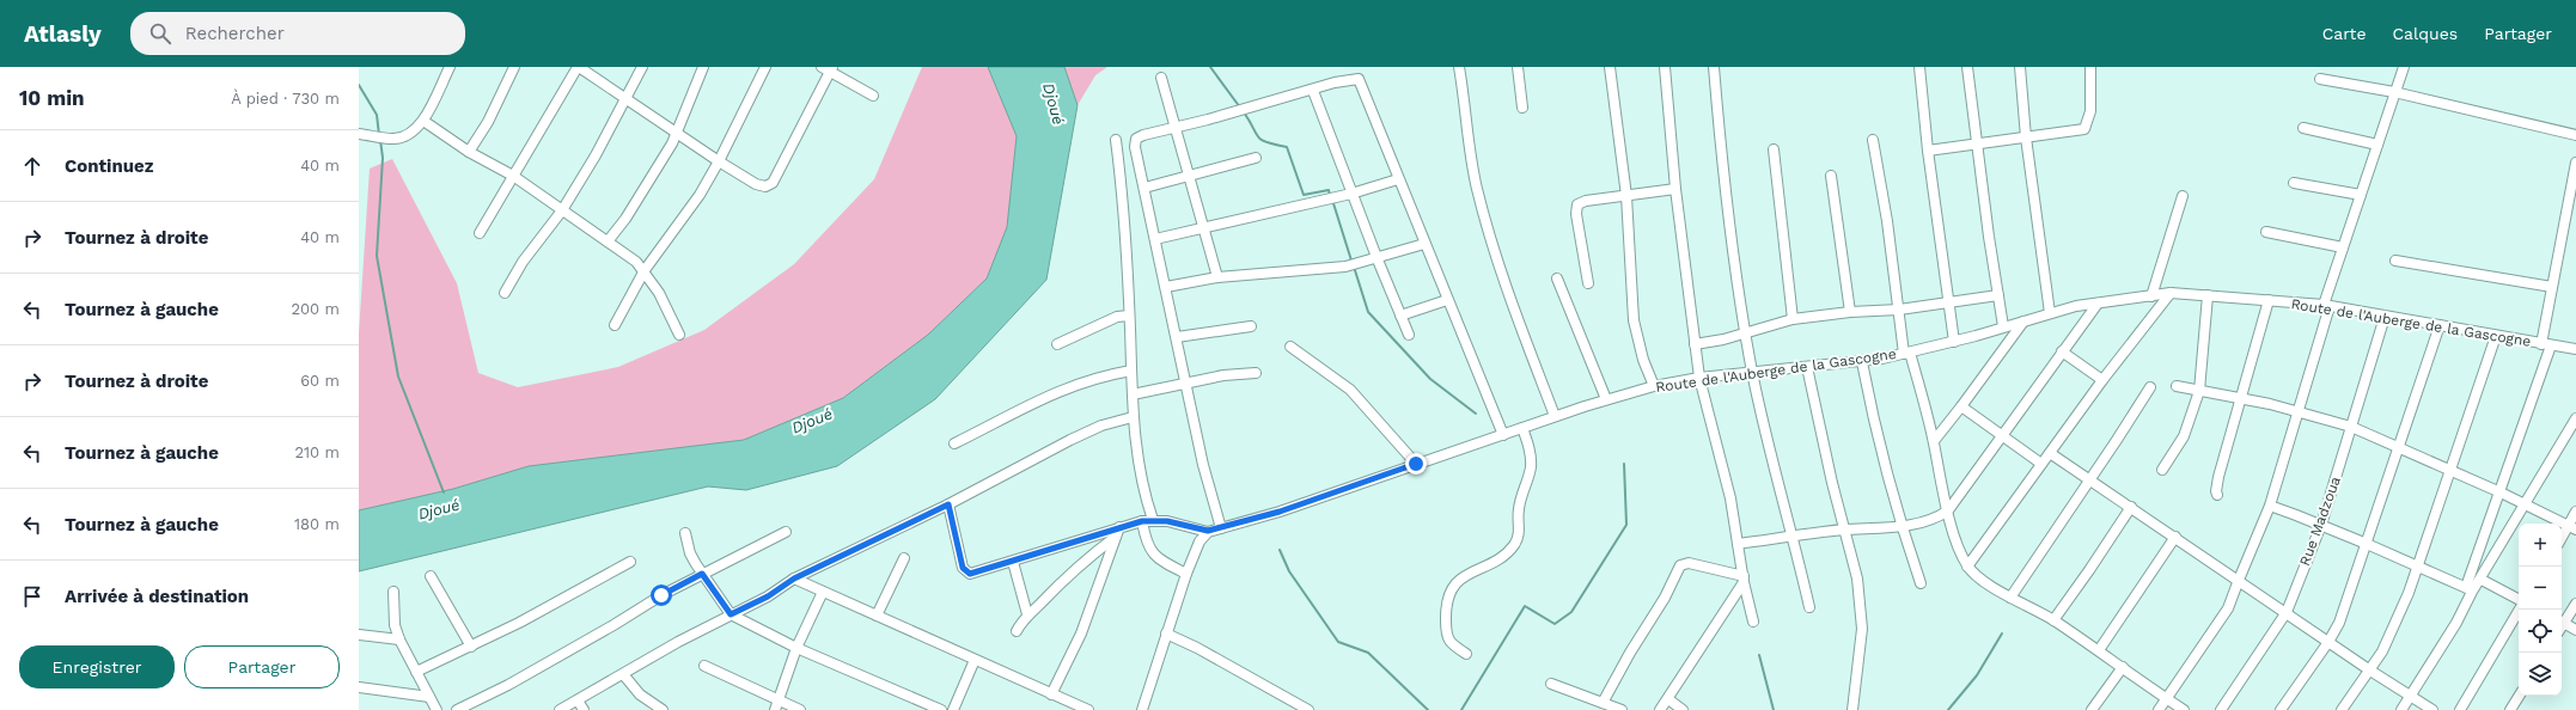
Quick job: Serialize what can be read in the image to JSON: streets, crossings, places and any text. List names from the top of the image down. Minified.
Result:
{"streets":{"street":["Route de l'Auberge de la Gascogne","Rue Madzoua"]},"crossings":[["Route de l'Auberge de la Gascogne","Rue Madzoua"]],"water":["Djoué"],"page":{"header":"Atlasly","search":"Rechercher","nav":["Carte","Calques","Partager"],"heading":["10 min","À pied · 730 m"],"list":[["Continuez","40 m"],["Tournez à droite","40 m"],["Tournez à gauche","200 m"],["Tournez à droite","60 m"],["Tournez à gauche","210 m"],["Tournez à gauche","180 m"],"Arrivée à destination"],"map_buttons":["+","−"],"buttons":["Enregistrer","Partager"]}}
